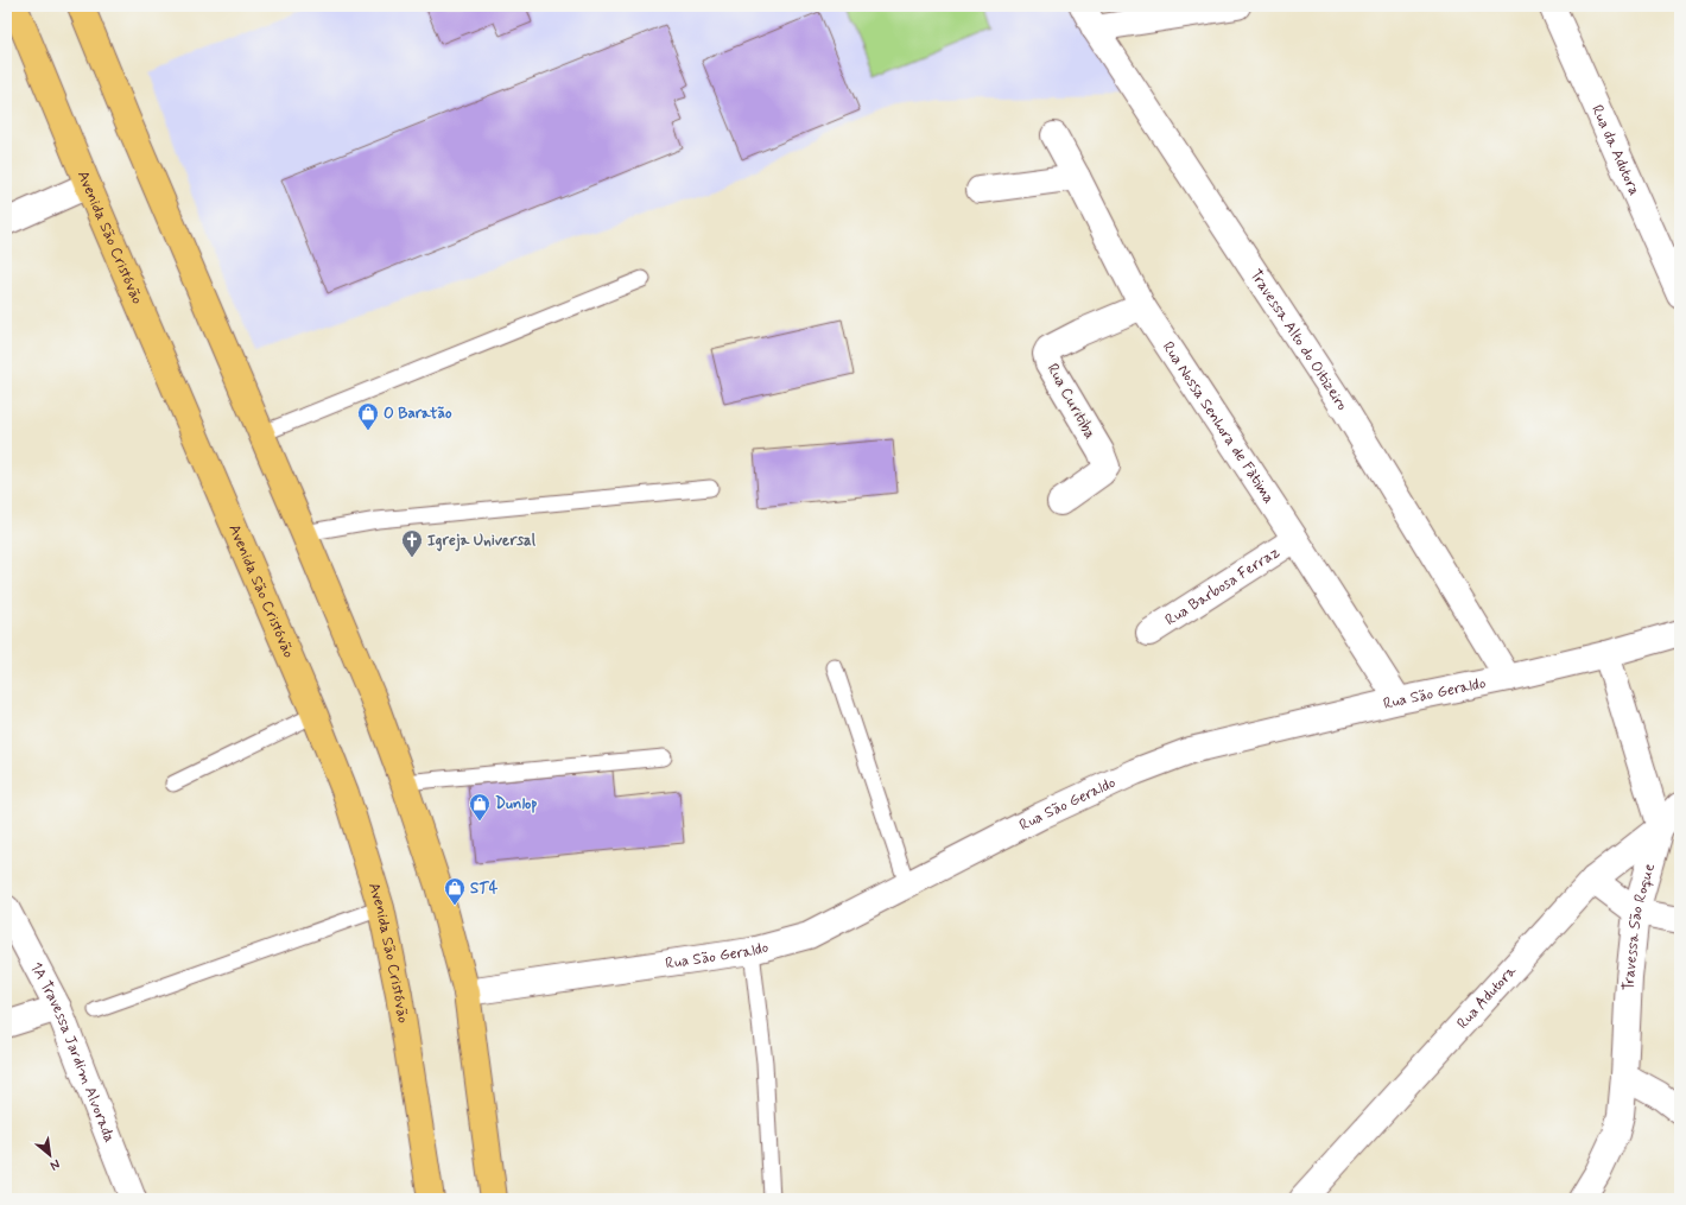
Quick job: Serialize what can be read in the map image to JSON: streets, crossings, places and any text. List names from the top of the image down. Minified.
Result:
{"streets":{"main road":["Avenida São Cristóvão"],"street":["Rua da Adutora","Travessa Alto do Oitizeiro","Rua Curitiba","Rua Nossa Senhora de Fàtima","Rua Barbosa Ferraz","Rua São Geraldo","Travessa São Roque","Rua Adutora","1A Travessa Jardim Alvorada"]},"crossings":[["Travessa Alto do Oitizeiro","Rua São Geraldo"],["Rua Curitiba","Rua Nossa Senhora de Fàtima"],["Rua Nossa Senhora de Fàtima","Rua Barbosa Ferraz"],["Rua Nossa Senhora de Fàtima","Rua São Geraldo"],["Travessa São Roque","Rua Adutora"]],"places":{"shop":["O Baratão","Dunlop","ST4"],"church":["Igreja Universal"]},"north":"bottom right"}
